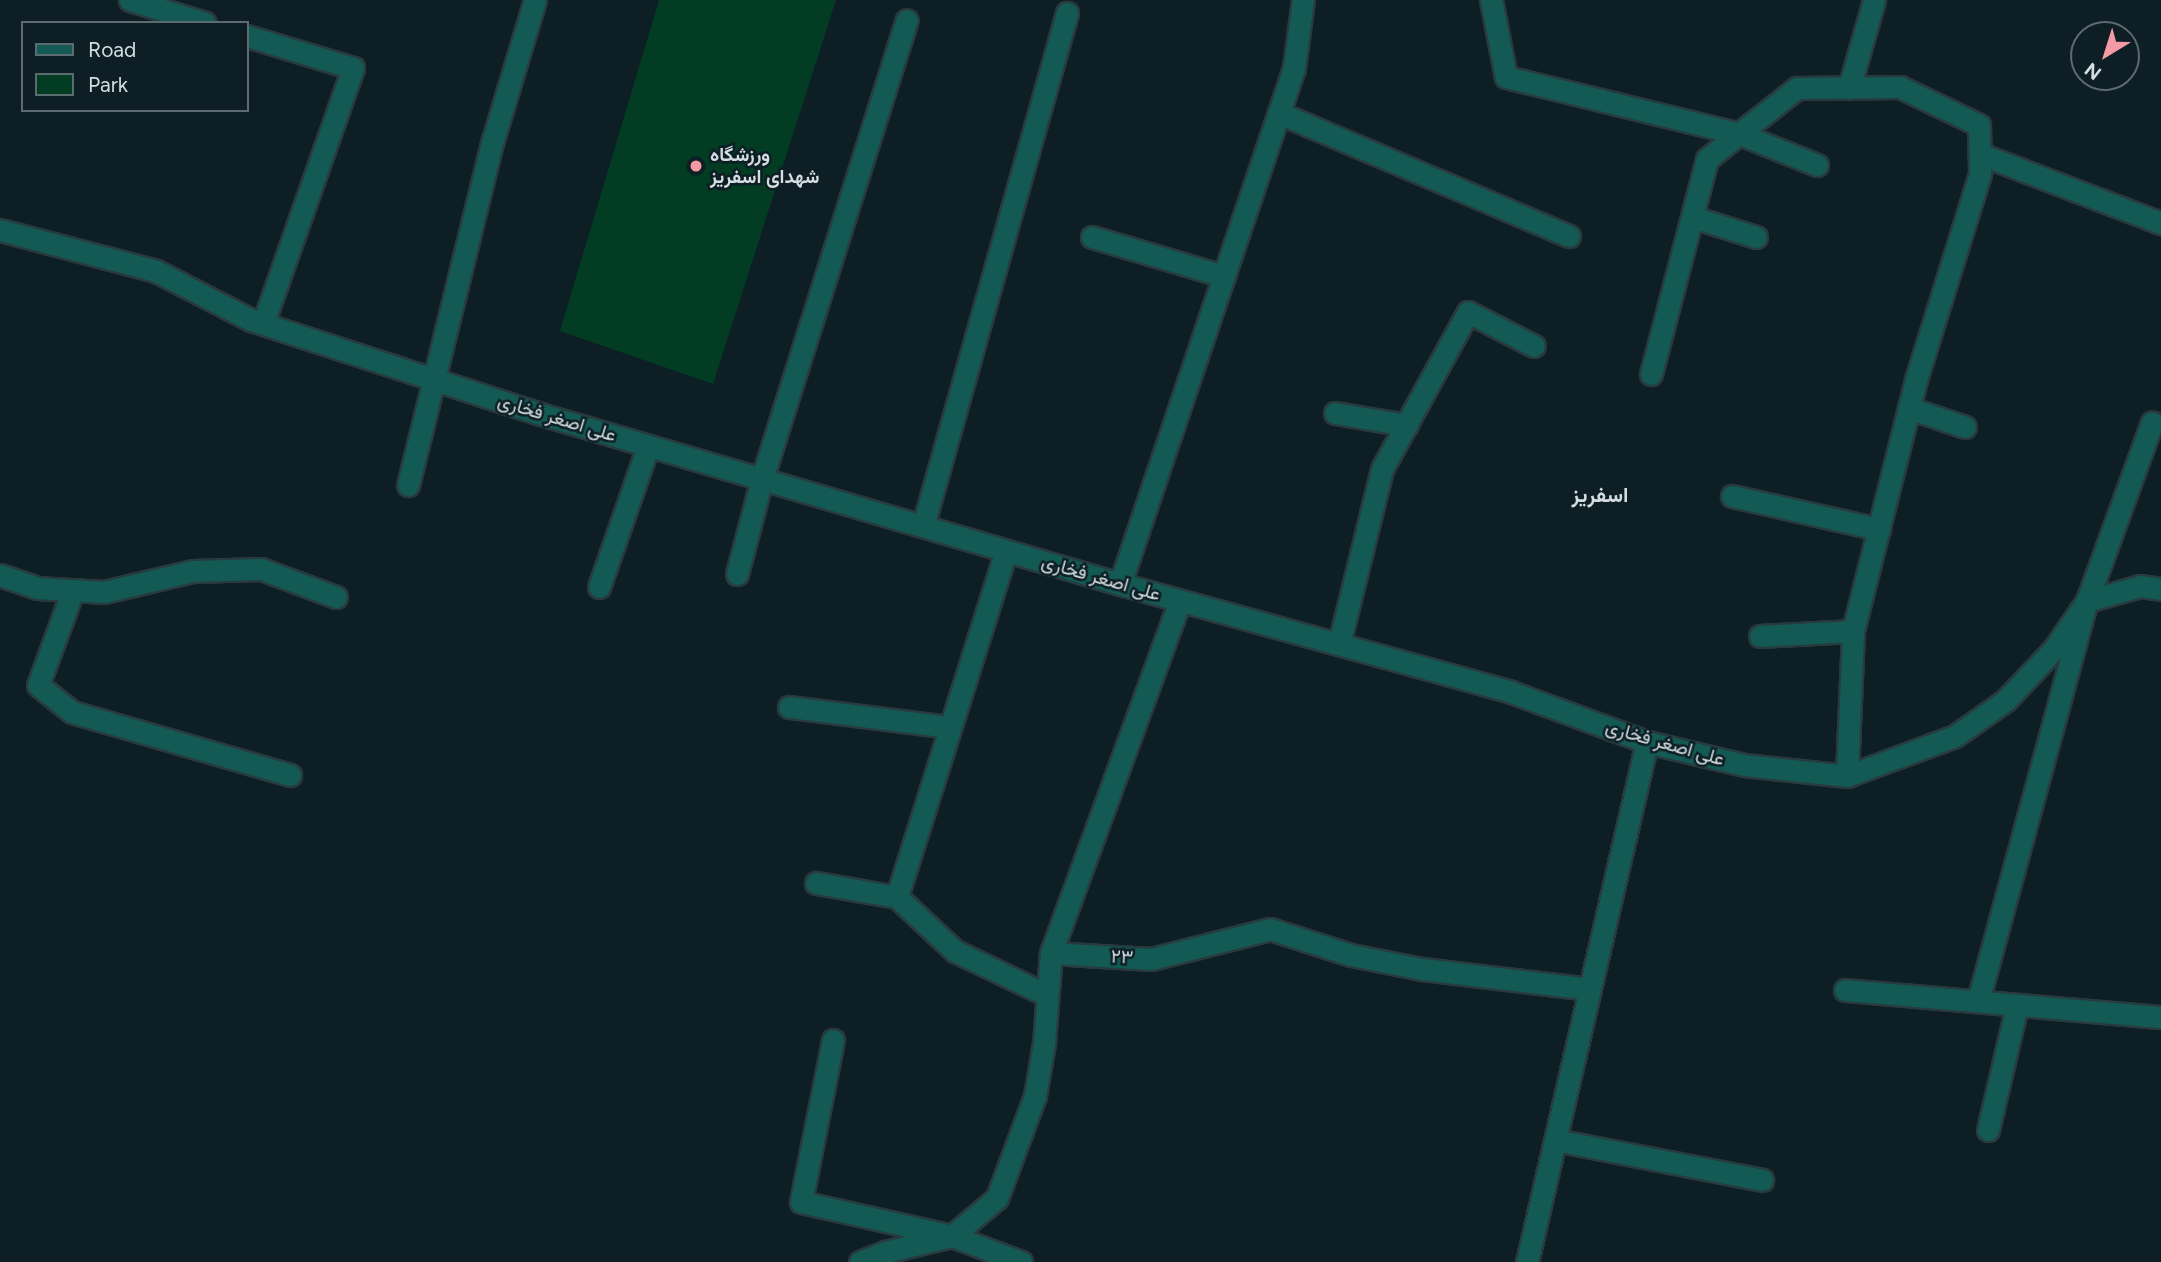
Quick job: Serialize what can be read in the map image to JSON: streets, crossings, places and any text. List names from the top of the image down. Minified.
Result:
{"streets":{"street":["علی اصغر فخاری","۲۳"]},"districts":["اسفریز"],"places":["ورزشگاه شهدای اسفریز"],"legend":["Road","Park"],"north":"bottom left"}
